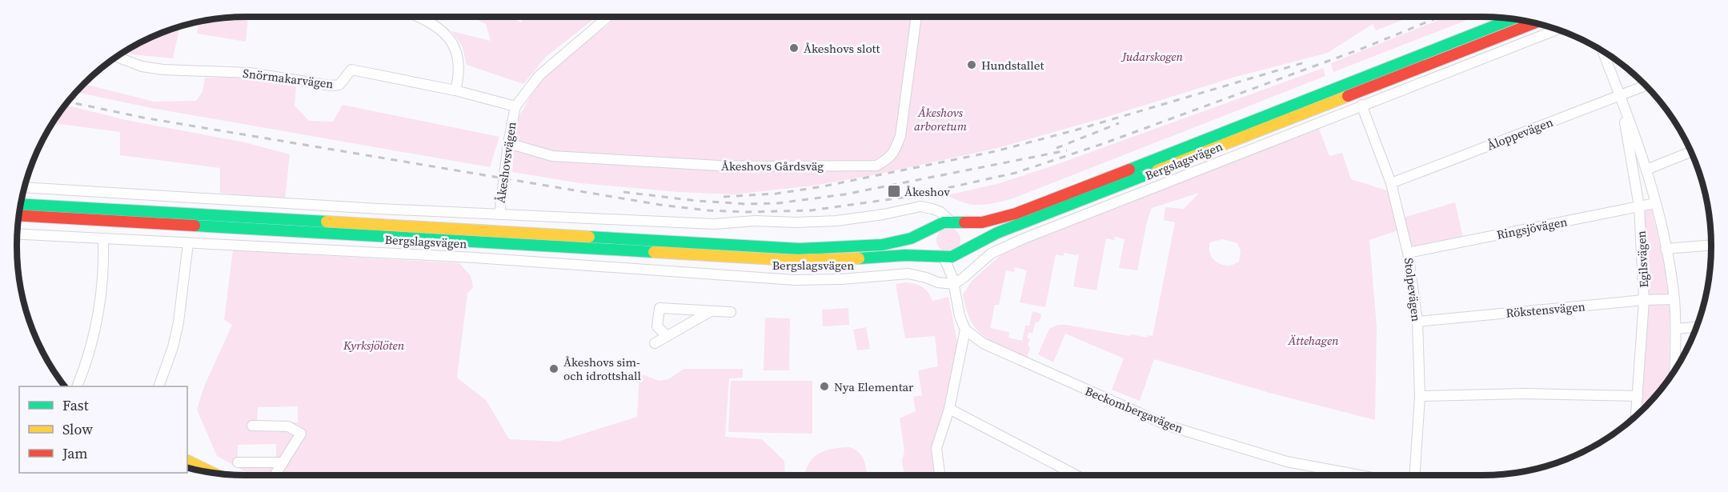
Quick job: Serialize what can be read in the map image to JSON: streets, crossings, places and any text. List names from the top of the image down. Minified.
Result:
{"streets":{"main road":["Bergslagsvägen"],"street":["Snörmakarvägen","Åloppevägen","Åkeshovsvägen","Åkeshovs Gårdsväg","Ringsjövägen","Egilsvägen","Stolpevägen","Rökstensvägen","Beckombergavägen"]},"crossings":[["Snörmakarvägen","Åkeshovsvägen"],["Åloppevägen","Egilsvägen"],["Åloppevägen","Stolpevägen"],["Bergslagsvägen","Stolpevägen"],["Åkeshovsvägen","Åkeshovs Gårdsväg"],["Ringsjövägen","Egilsvägen"],["Ringsjövägen","Stolpevägen"],["Egilsvägen","Rökstensvägen"],["Stolpevägen","Rökstensvägen"]],"parks":["Judarskogen","Åkeshovs arboretum","Ättehagen","Kyrksjölöten"],"places":{"other":["Åkeshovs slott","Hundstallet","Åkeshovs sim- och idrottshall","Nya Elementar"],"transit":["Åkeshov"]},"legend":["Fast","Slow","Jam"]}
